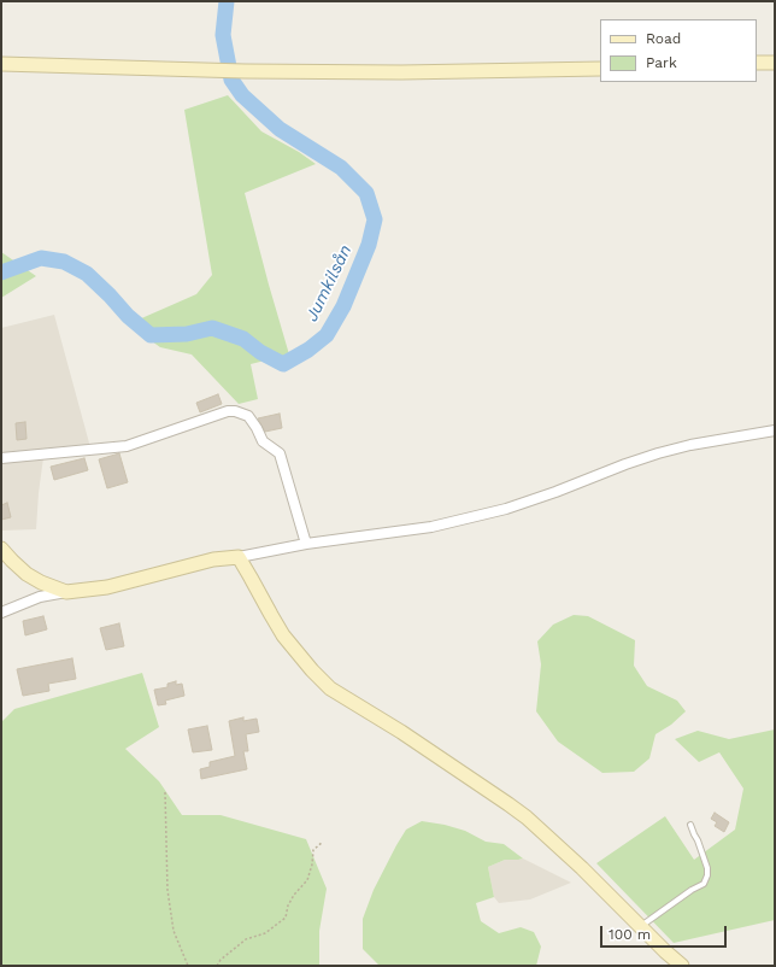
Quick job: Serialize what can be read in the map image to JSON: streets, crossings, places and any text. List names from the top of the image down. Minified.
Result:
{"water":["Jumkilsån"],"legend":["Road","Park"],"scale_bar":"100 m"}
